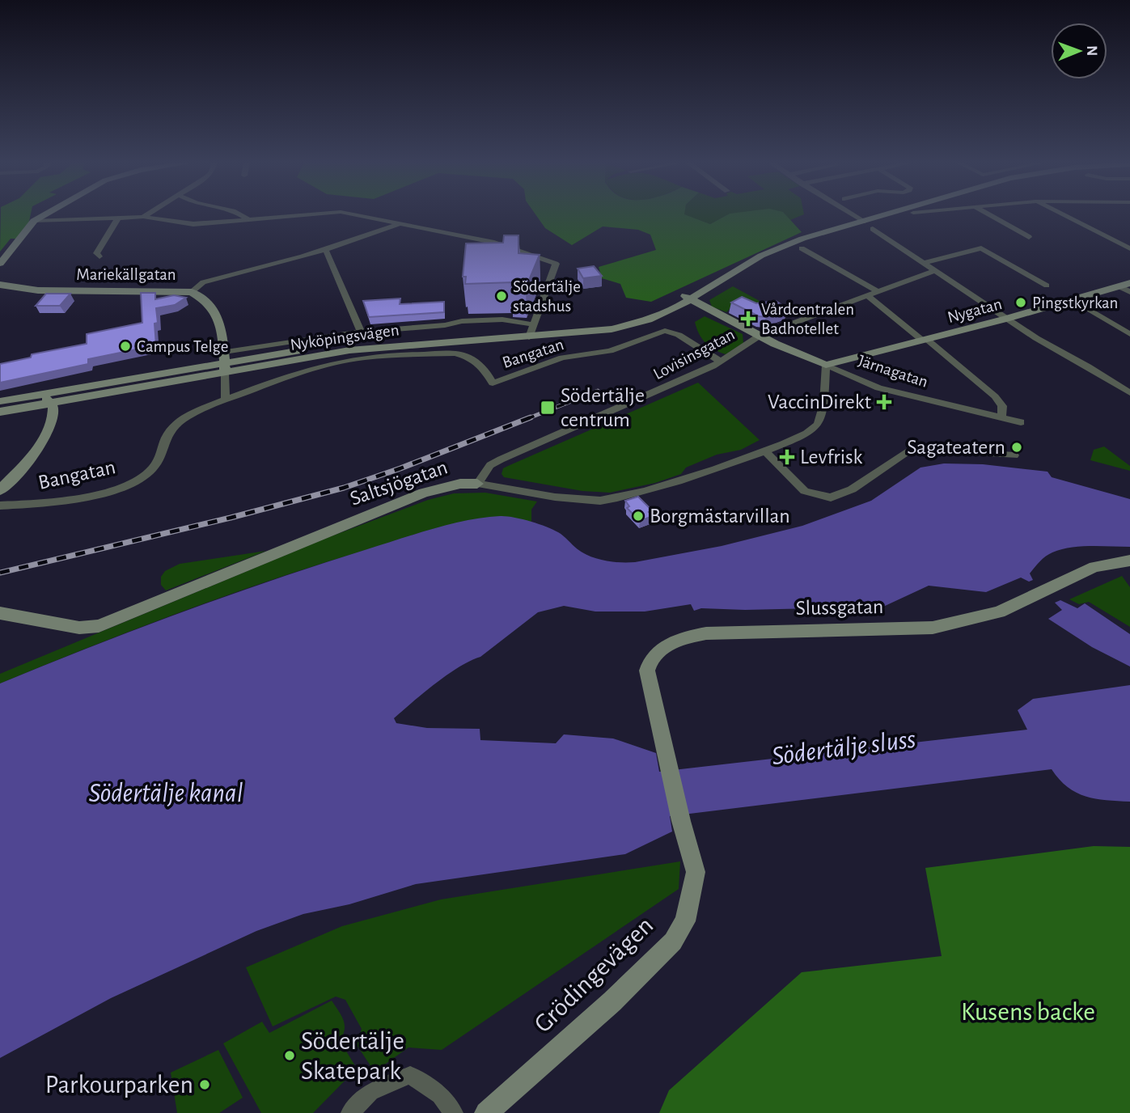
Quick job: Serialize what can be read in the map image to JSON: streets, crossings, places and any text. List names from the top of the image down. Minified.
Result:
{"streets":{"main road":["Mariekällgatan","Nygatan","Nyköpingsvägen","Järnagatan","Saltsjögatan","Slussgatan","Grödingevägen"],"street":["Bangatan","Lovisinsgatan"]},"crossings":[["Mariekällgatan","Nyköpingsvägen"],["Nygatan","Järnagatan"],["Nygatan","Saltsjögatan"],["Nyköpingsvägen","Järnagatan"],["Bangatan","Lovisinsgatan"],["Lovisinsgatan","Järnagatan"],["Lovisinsgatan","Saltsjögatan"],["Järnagatan","Saltsjögatan"],["Slussgatan","Grödingevägen"]],"water":["Södertälje sluss","Södertälje kanal"],"parks":["Kusens backe"],"places":{"other":["Södertälje stadshus","Pingstkyrkan","Campus Telge","Sagateatern","Borgmästarvillan","Södertälje Skatepark","Parkourparken"],"health":["Vårdcentralen Badhotellet","VaccinDirekt","Levfrisk"],"transit":["Södertälje centrum"]},"north":"right"}
